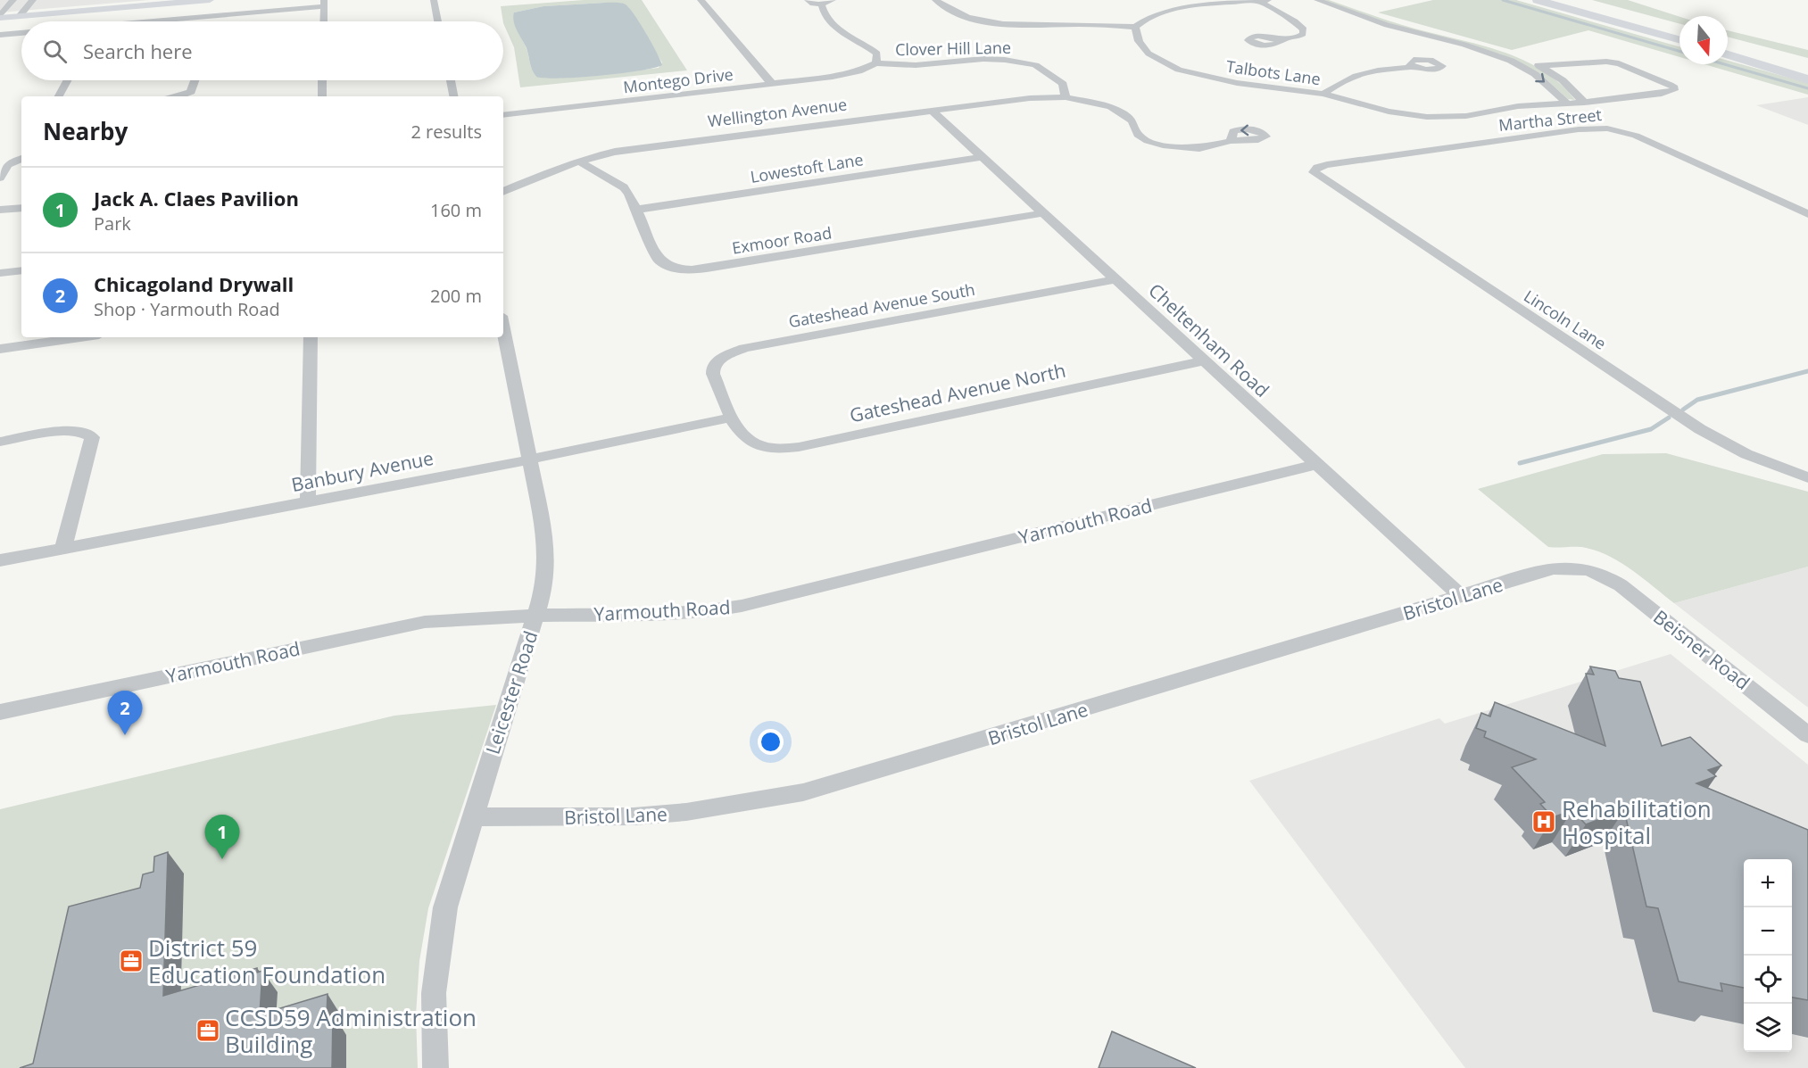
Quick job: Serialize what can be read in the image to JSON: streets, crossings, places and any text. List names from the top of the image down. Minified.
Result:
{"streets":{"street":["Clover Hill Lane","Talbots Lane","Montego Drive","Wellington Avenue","Martha Street","Lowestoft Lane","Exmoor Road","Gateshead Avenue South","Lincoln Lane","Cheltenham Road","Gateshead Avenue North","Banbury Avenue","Yarmouth Road","Bristol Lane","Beisner Road","Leicester Road"]},"crossings":[["Clover Hill Lane","Montego Drive"],["Clover Hill Lane","Wellington Avenue"],["Wellington Avenue","Exmoor Road"],["Wellington Avenue","Cheltenham Road"],["Martha Street","Lincoln Lane"],["Lowestoft Lane","Exmoor Road"],["Lowestoft Lane","Cheltenham Road"],["Exmoor Road","Cheltenham Road"],["Gateshead Avenue South","Cheltenham Road"],["Gateshead Avenue South","Gateshead Avenue North"],["Gateshead Avenue South","Banbury Avenue"],["Cheltenham Road","Gateshead Avenue North"],["Cheltenham Road","Yarmouth Road"],["Cheltenham Road","Bristol Lane"],["Gateshead Avenue North","Banbury Avenue"],["Banbury Avenue","Leicester Road"],["Yarmouth Road","Leicester Road"],["Bristol Lane","Beisner Road"],["Bristol Lane","Leicester Road"]],"places":{"hospital":["Rehabilitation Hospital"],"office":["District 59 Education Foundation","CCSD59 Administration Building"]},"north":"bottom","page":{"search":"Search here","heading":["Nearby","2 results"],"list":[{"mark":"1","name":"Jack A. Claes Pavilion","note":"Park","value":"160 m"},{"mark":"2","name":"Chicagoland Drywall","note":"Shop · Yarmouth Road","value":"200 m"}],"pins":["2","1"],"map_buttons":["+","−"]}}
